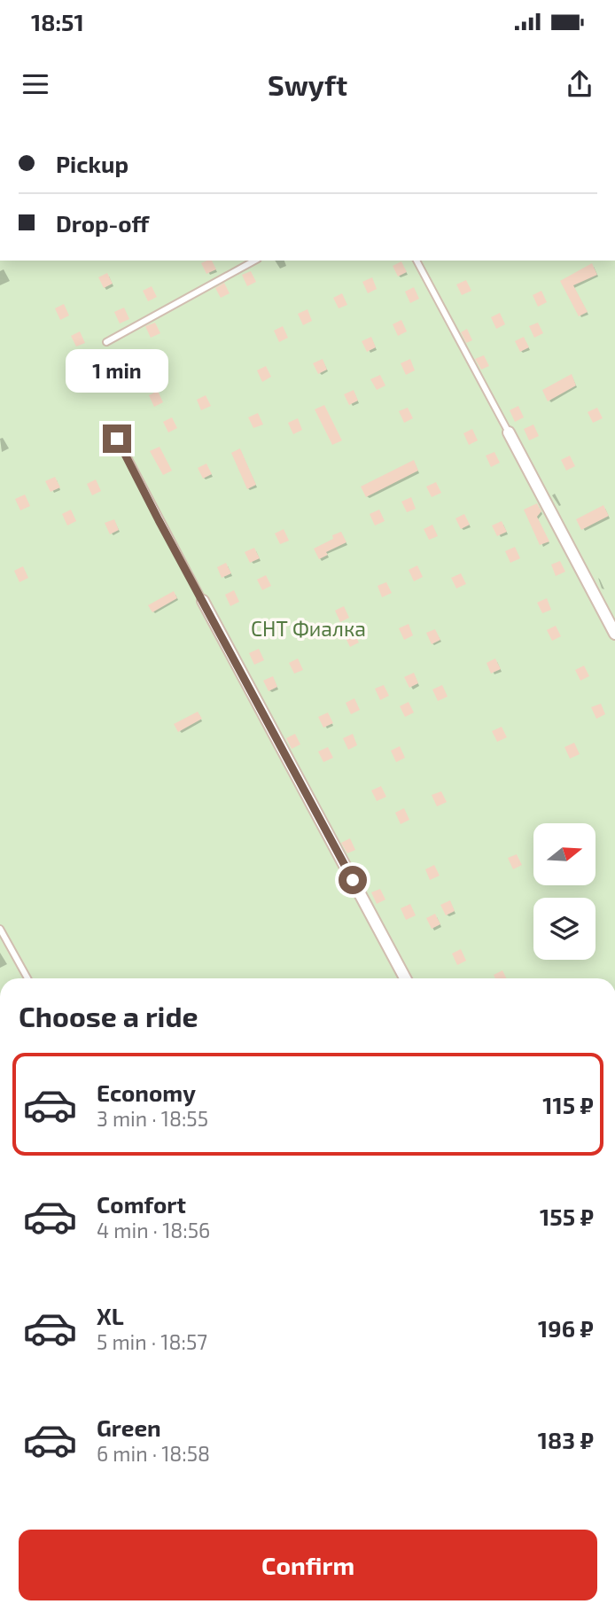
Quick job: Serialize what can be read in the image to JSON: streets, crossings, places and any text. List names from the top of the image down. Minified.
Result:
{"parks":["СНТ Фиалка"],"north":"right","page":{"status":"18:51","header":"Swyft","banner":["Pickup","Drop-off"],"bubble":"1 min","heading":"Choose a ride","list":[{"name":"Economy","note":"3 min · 18:55","value":"115 ₽"},{"name":"Comfort","note":"4 min · 18:56","value":"155 ₽"},{"name":"XL","note":"5 min · 18:57","value":"196 ₽"},{"name":"Green","note":"6 min · 18:58","value":"183 ₽"}],"buttons":"Confirm"}}
